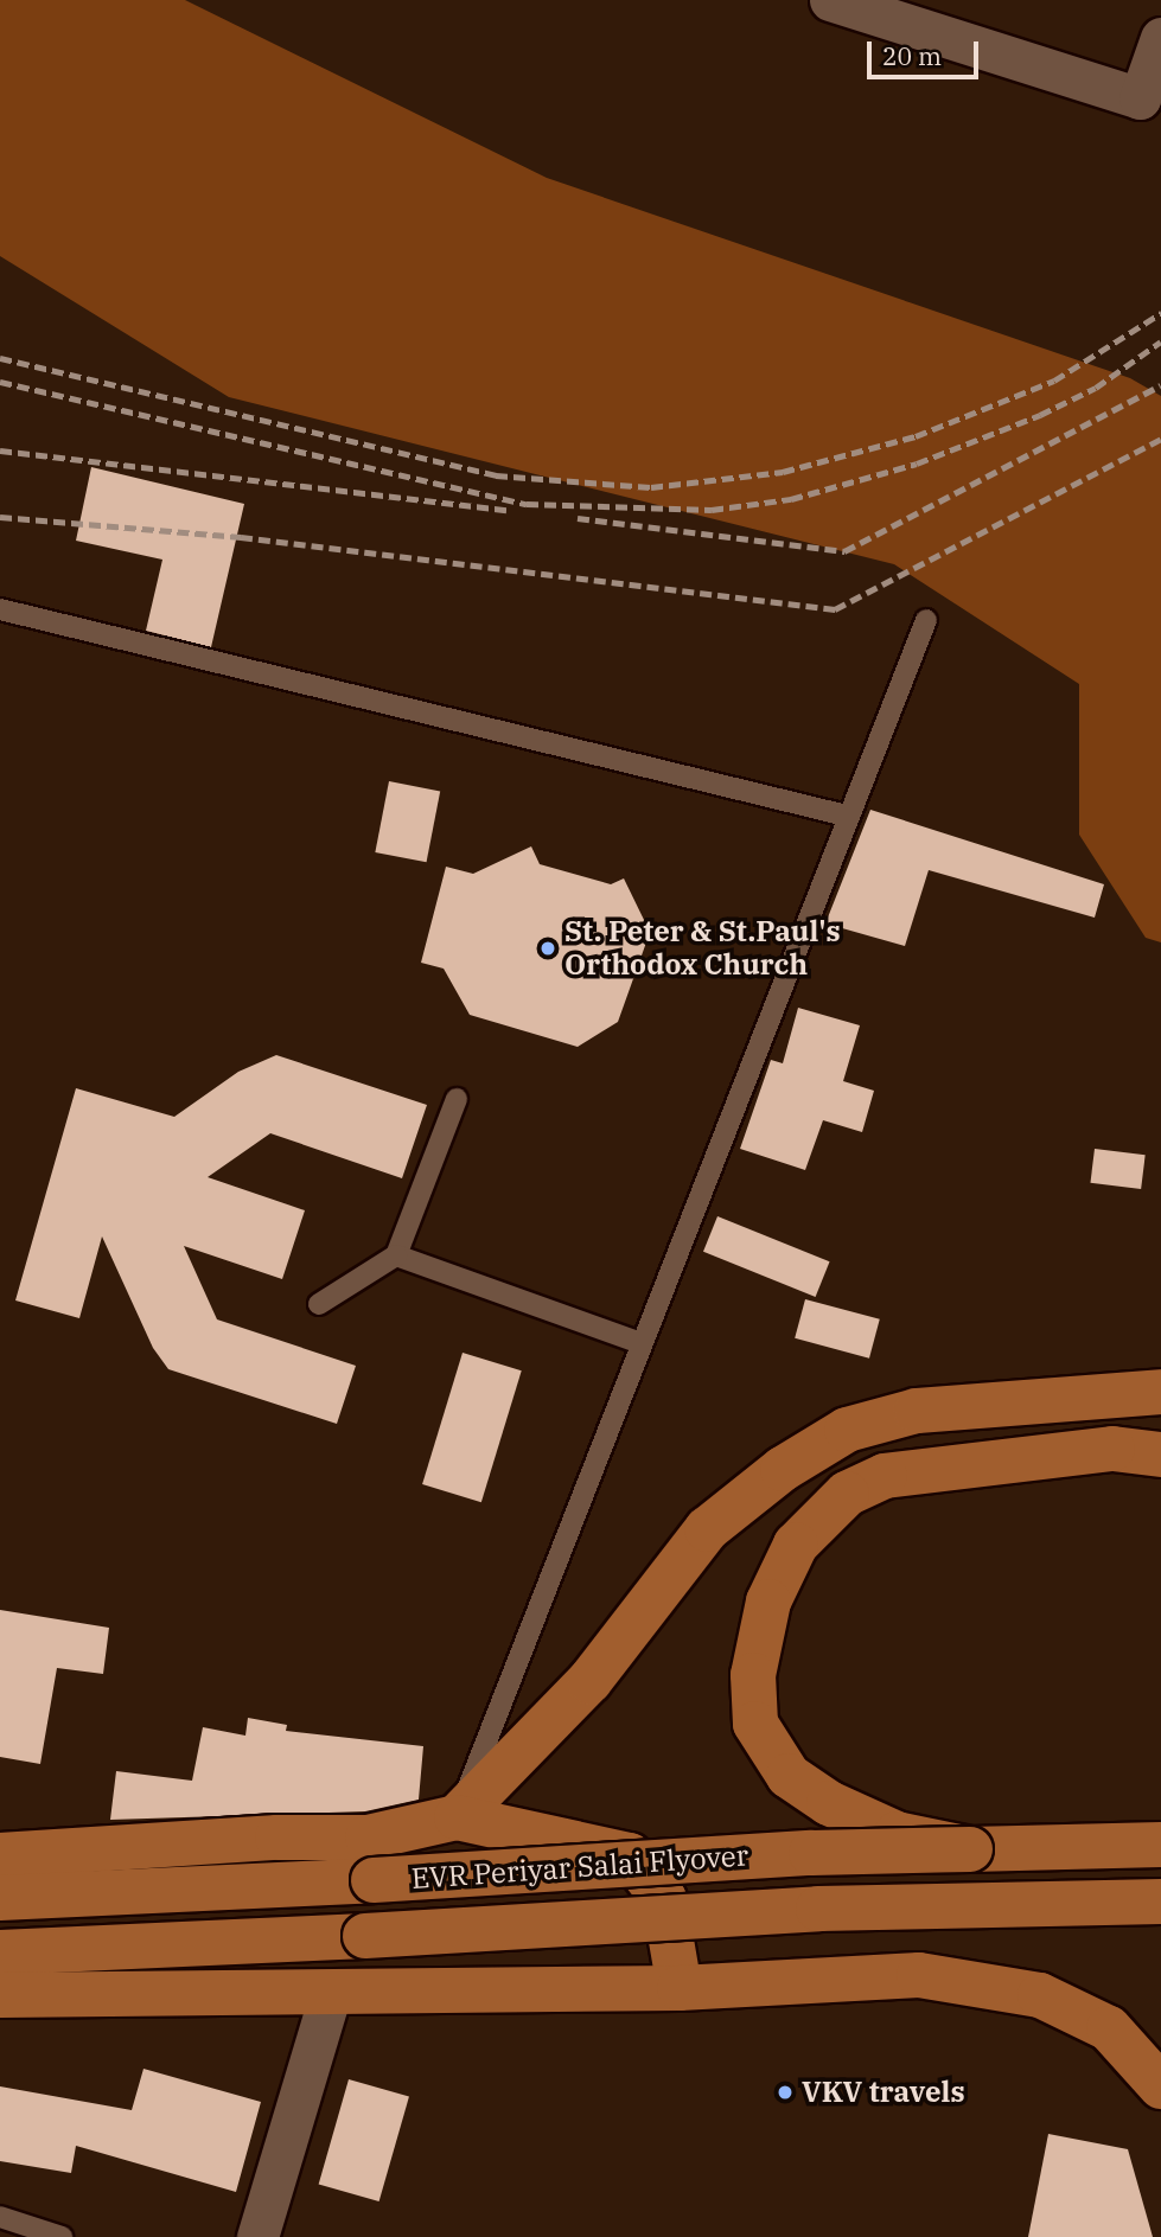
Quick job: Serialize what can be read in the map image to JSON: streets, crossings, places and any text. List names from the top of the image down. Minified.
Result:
{"streets":{"main road":["EVR Periyar Salai Flyover"]},"places":["St. Peter & St.Paul's Orthodox Church","VKV travels"],"scale_bar":"20 m"}
